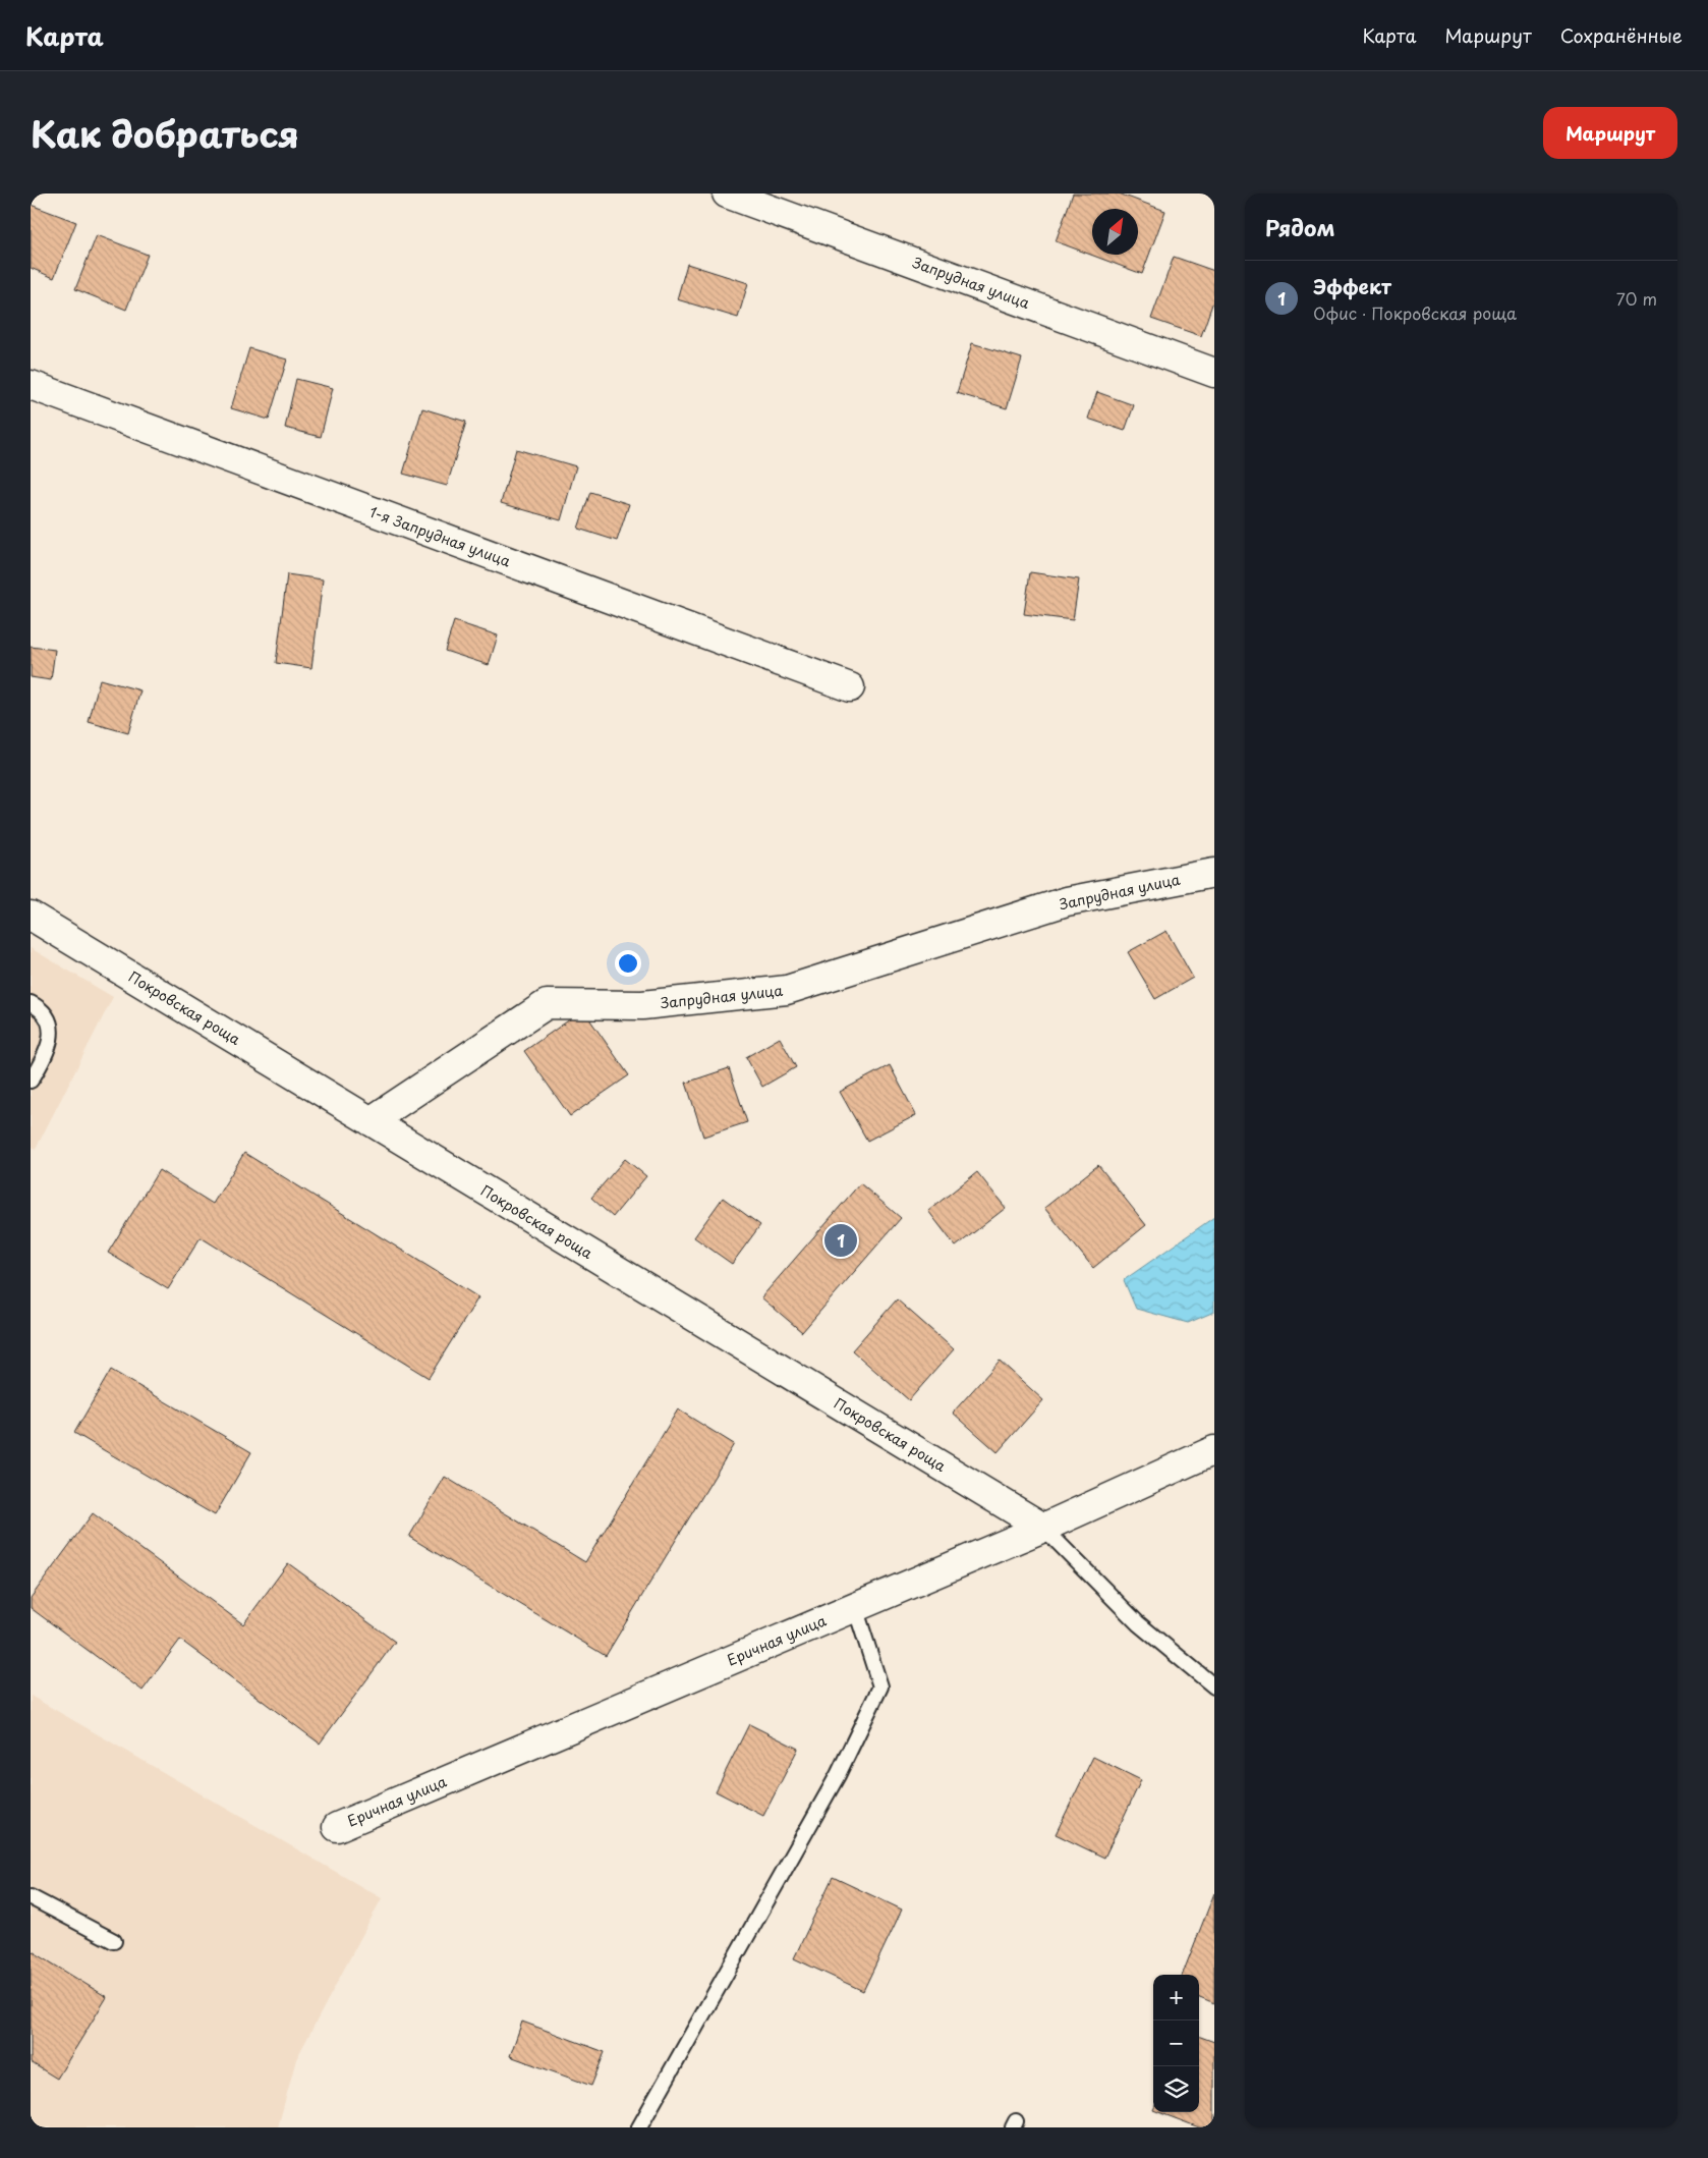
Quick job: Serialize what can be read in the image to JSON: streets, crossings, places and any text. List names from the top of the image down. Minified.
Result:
{"streets":{"street":["Запрудная улица","1-я Запрудная улица","Покровская роща","Еричная улица"]},"crossings":[["Запрудная улица","Покровская роща"],["Покровская роща","Еричная улица"]],"north":"top right","page":{"header":"Карта","nav":["Карта","Маршрут","Сохранённые"],"title":"Как добраться","buttons":"Маршрут","heading":"Рядом","list":[{"mark":"1","name":"Эффект","note":"Офис · Покровская роща","value":"70 m"}],"pins":"1","map_buttons":["+","−"]}}
